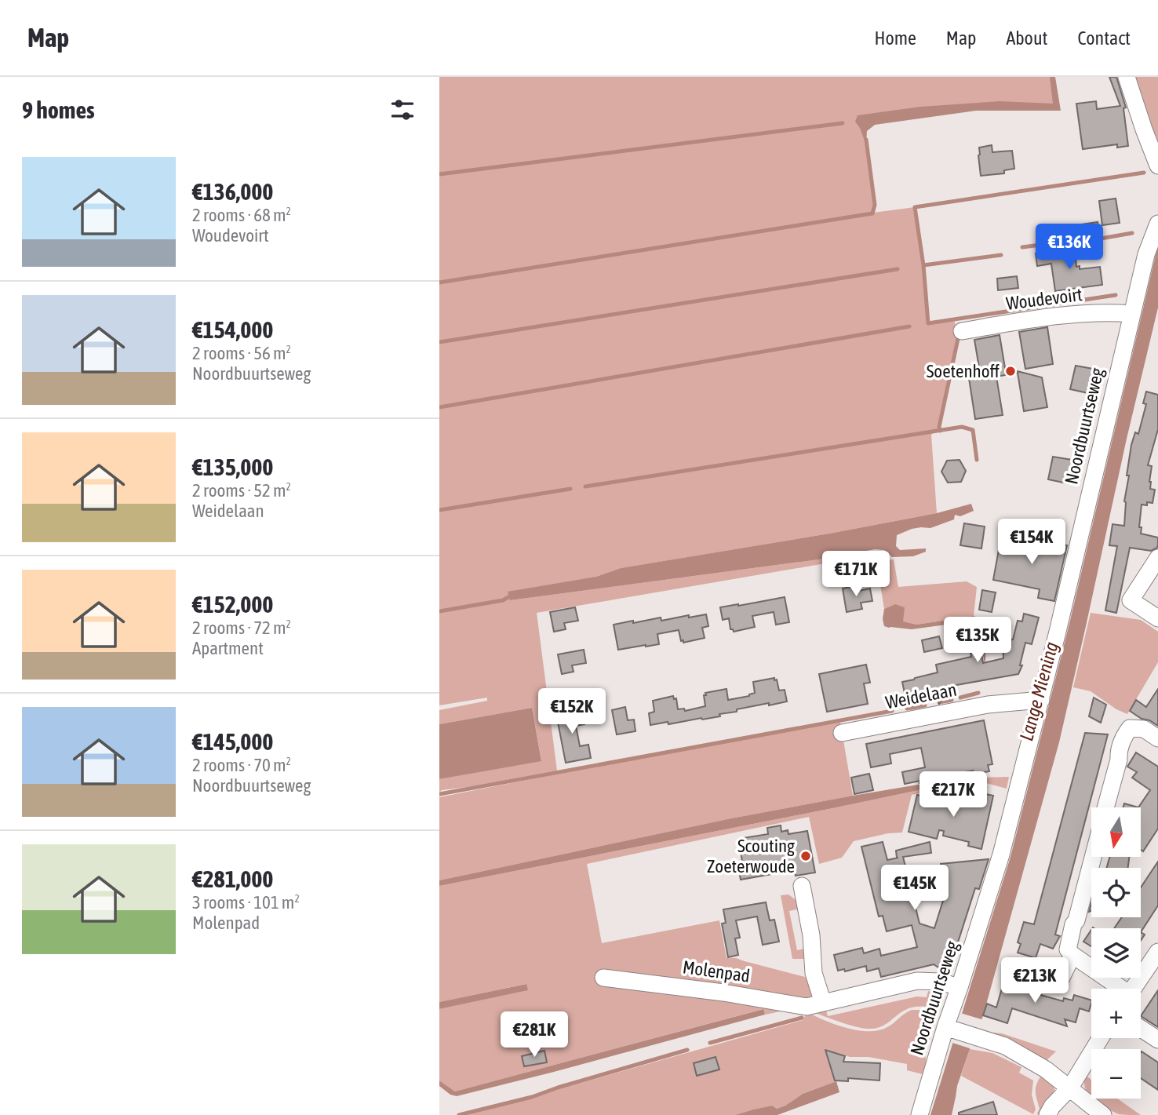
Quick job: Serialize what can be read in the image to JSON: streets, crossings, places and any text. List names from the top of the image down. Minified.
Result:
{"streets":{"street":["Woudevoirt","Noordbuurtseweg","Weidelaan","Molenpad"]},"crossings":[["Woudevoirt","Noordbuurtseweg"],["Noordbuurtseweg","Weidelaan"],["Noordbuurtseweg","Molenpad"]],"water":["Lange Miening"],"places":["Soetenhoff","Scouting Zoeterwoude"],"north":"bottom","page":{"header":"Map","nav":["Home","Map","About","Contact"],"heading":"9 homes","list":[{"name":"€136,000","note":"2 rooms · 68 m² · Woudevoirt"},{"name":"€154,000","note":"2 rooms · 56 m² · Noordbuurtseweg"},{"name":"€135,000","note":"2 rooms · 52 m² · Weidelaan"},{"name":"€152,000","note":"2 rooms · 72 m² · Apartment"},{"name":"€145,000","note":"2 rooms · 70 m² · Noordbuurtseweg"},{"name":"€281,000","note":"3 rooms · 101 m² · Molenpad"}],"price":["€136K","€154K","€171K","€135K","€152K","€217K","€145K","€213K","€281K"],"map_buttons":["+","−"]}}
